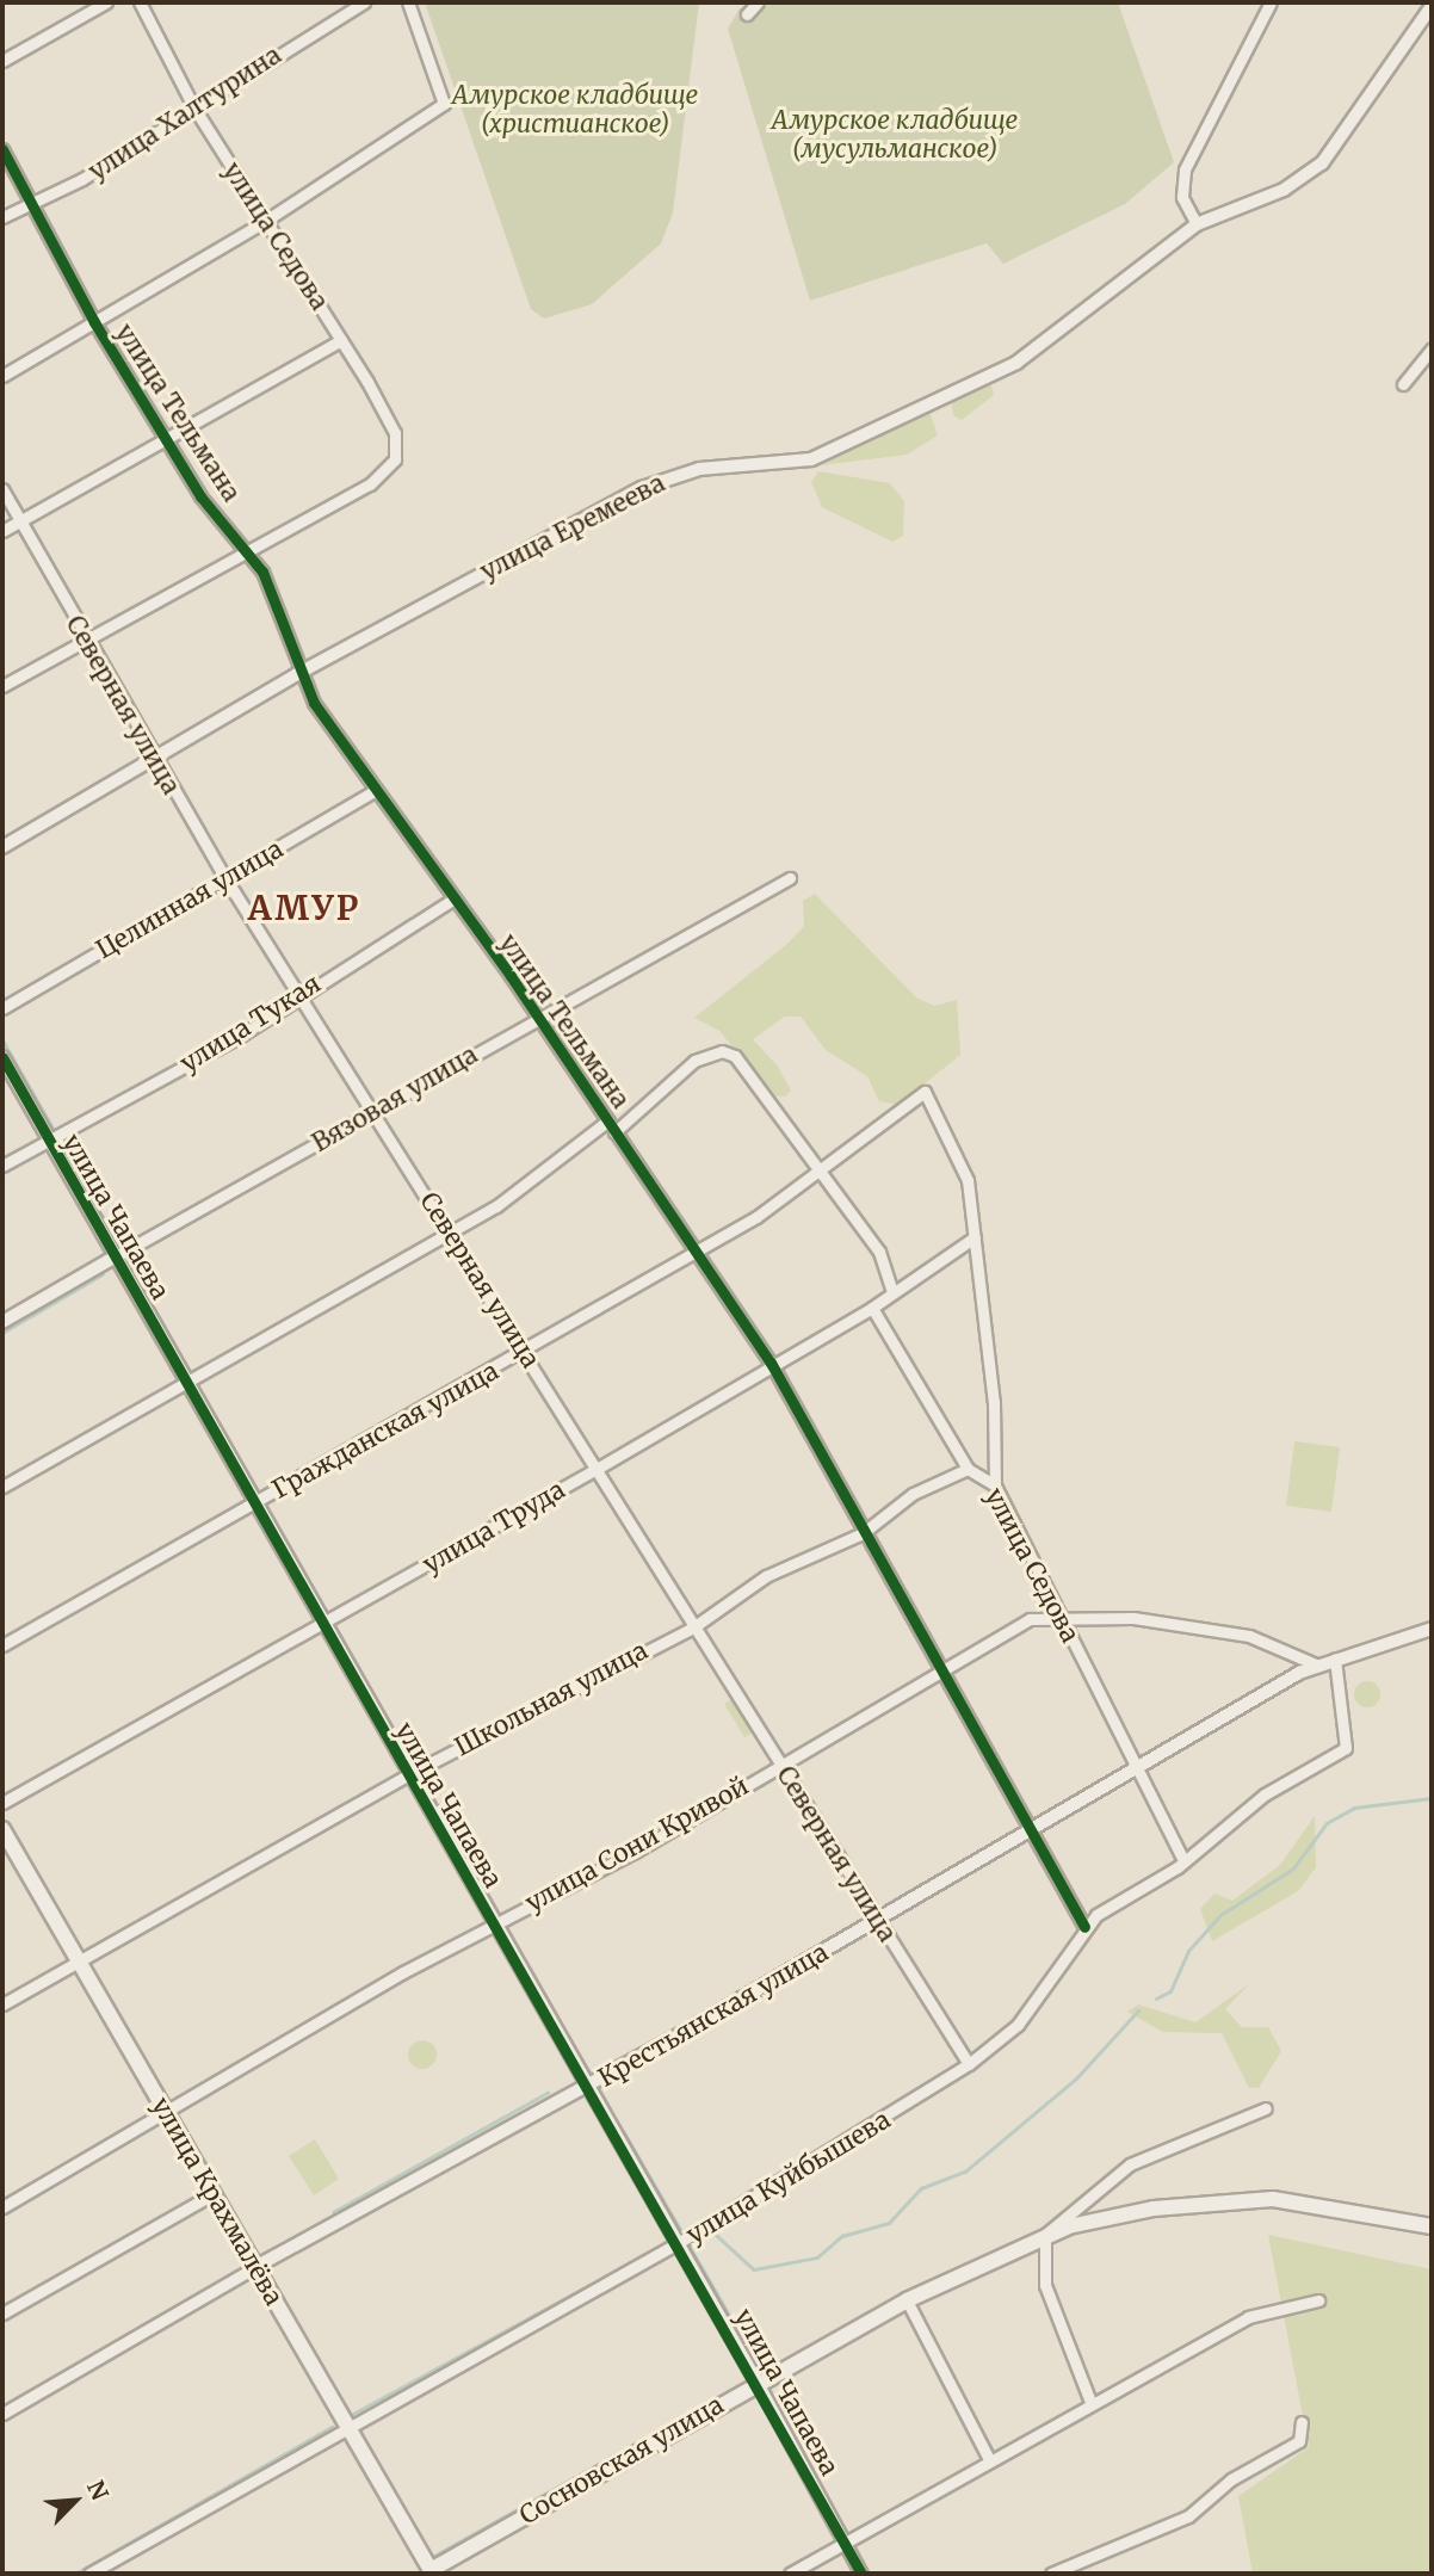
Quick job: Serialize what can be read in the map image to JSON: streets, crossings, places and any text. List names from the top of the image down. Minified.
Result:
{"streets":{"main road":["улица Крахмалёва","Сосновская улица"],"street":["улица Халтурина","улица Седова","улица Тельмана","улица Еремеева","Северная улица","Целинная улица","улица Тукая","Вязовая улица","улица Чапаева","Гражданская улица","улица Труда","Школьная улица","улица Сони Кривой","Крестьянская улица","улица Куйбышева"]},"crossings":[["улица Халтурина","улица Седова"],["улица Халтурина","улица Тельмана"],["улица Седова","улица Тельмана"],["улица Седова","улица Труда"],["улица Седова","Школьная улица"],["улица Седова","улица Сони Кривой"],["улица Седова","Крестьянская улица"],["улица Седова","улица Куйбышева"],["улица Тельмана","улица Еремеева"],["улица Тельмана","Целинная улица"],["улица Тельмана","улица Тукая"],["улица Тельмана","Вязовая улица"],["улица Тельмана","Гражданская улица"],["улица Тельмана","улица Труда"],["улица Тельмана","Школьная улица"],["улица Тельмана","улица Сони Кривой"],["улица Тельмана","Крестьянская улица"],["улица Тельмана","улица Куйбышева"],["улица Еремеева","Северная улица"],["Северная улица","Целинная улица"],["Северная улица","улица Тукая"],["Северная улица","Вязовая улица"],["Северная улица","Гражданская улица"],["Северная улица","улица Труда"],["Северная улица","Школьная улица"],["Северная улица","улица Сони Кривой"],["Северная улица","Крестьянская улица"],["Северная улица","улица Куйбышева"],["улица Тукая","улица Чапаева"],["Вязовая улица","улица Чапаева"],["улица Чапаева","Гражданская улица"],["улица Чапаева","улица Труда"],["улица Чапаева","Школьная улица"],["улица Чапаева","улица Сони Кривой"],["улица Чапаева","Крестьянская улица"],["улица Чапаева","улица Куйбышева"],["улица Чапаева","Сосновская улица"],["Гражданская улица","улица Труда"],["Школьная улица","улица Крахмалёва"],["улица Сони Кривой","улица Крахмалёва"],["Крестьянская улица","улица Куйбышева"],["Крестьянская улица","улица Крахмалёва"],["улица Куйбышева","улица Крахмалёва"],["улица Крахмалёва","Сосновская улица"]],"districts":["АМУР"],"parks":["Амурское кладбище (христианское)","Амурское кладбище (мусульманское)"],"north":"top right"}
